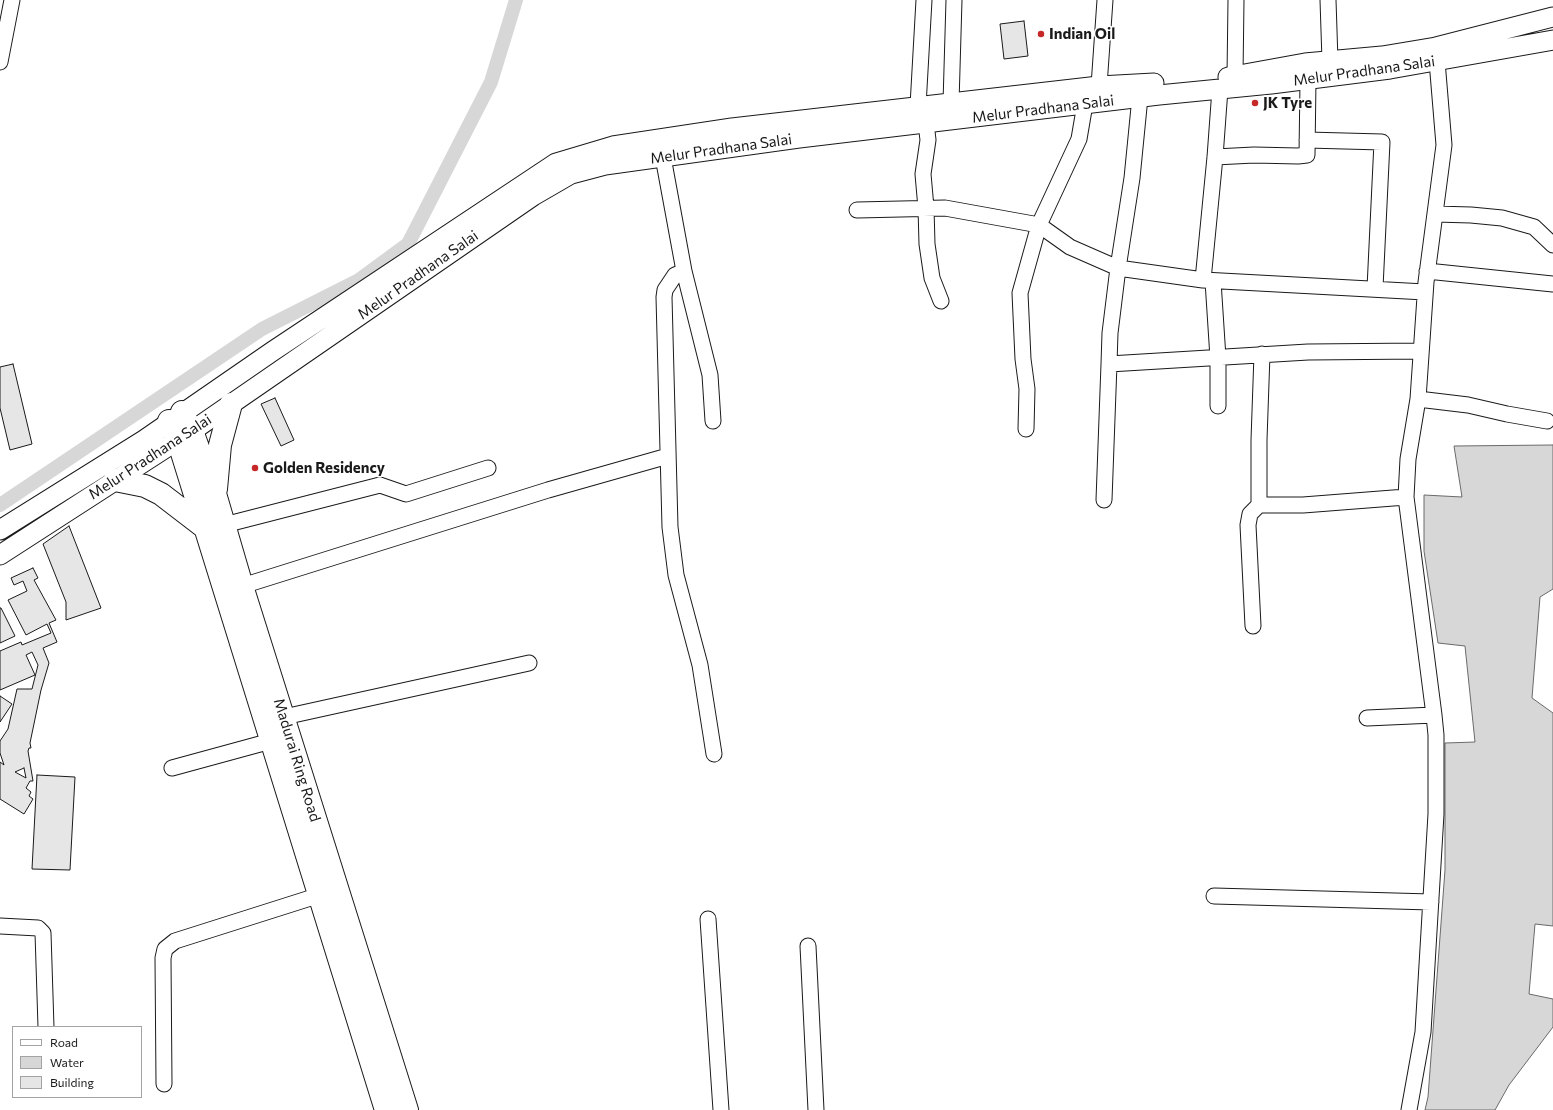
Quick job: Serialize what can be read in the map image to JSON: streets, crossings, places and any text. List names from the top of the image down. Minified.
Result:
{"streets":{"highway":["Madurai Ring Road"],"main road":["Melur Pradhana Salai"]},"crossings":[["Melur Pradhana Salai","Madurai Ring Road"]],"places":["Indian Oil","JK Tyre","Golden Residency"],"legend":["Road","Water","Building"]}
